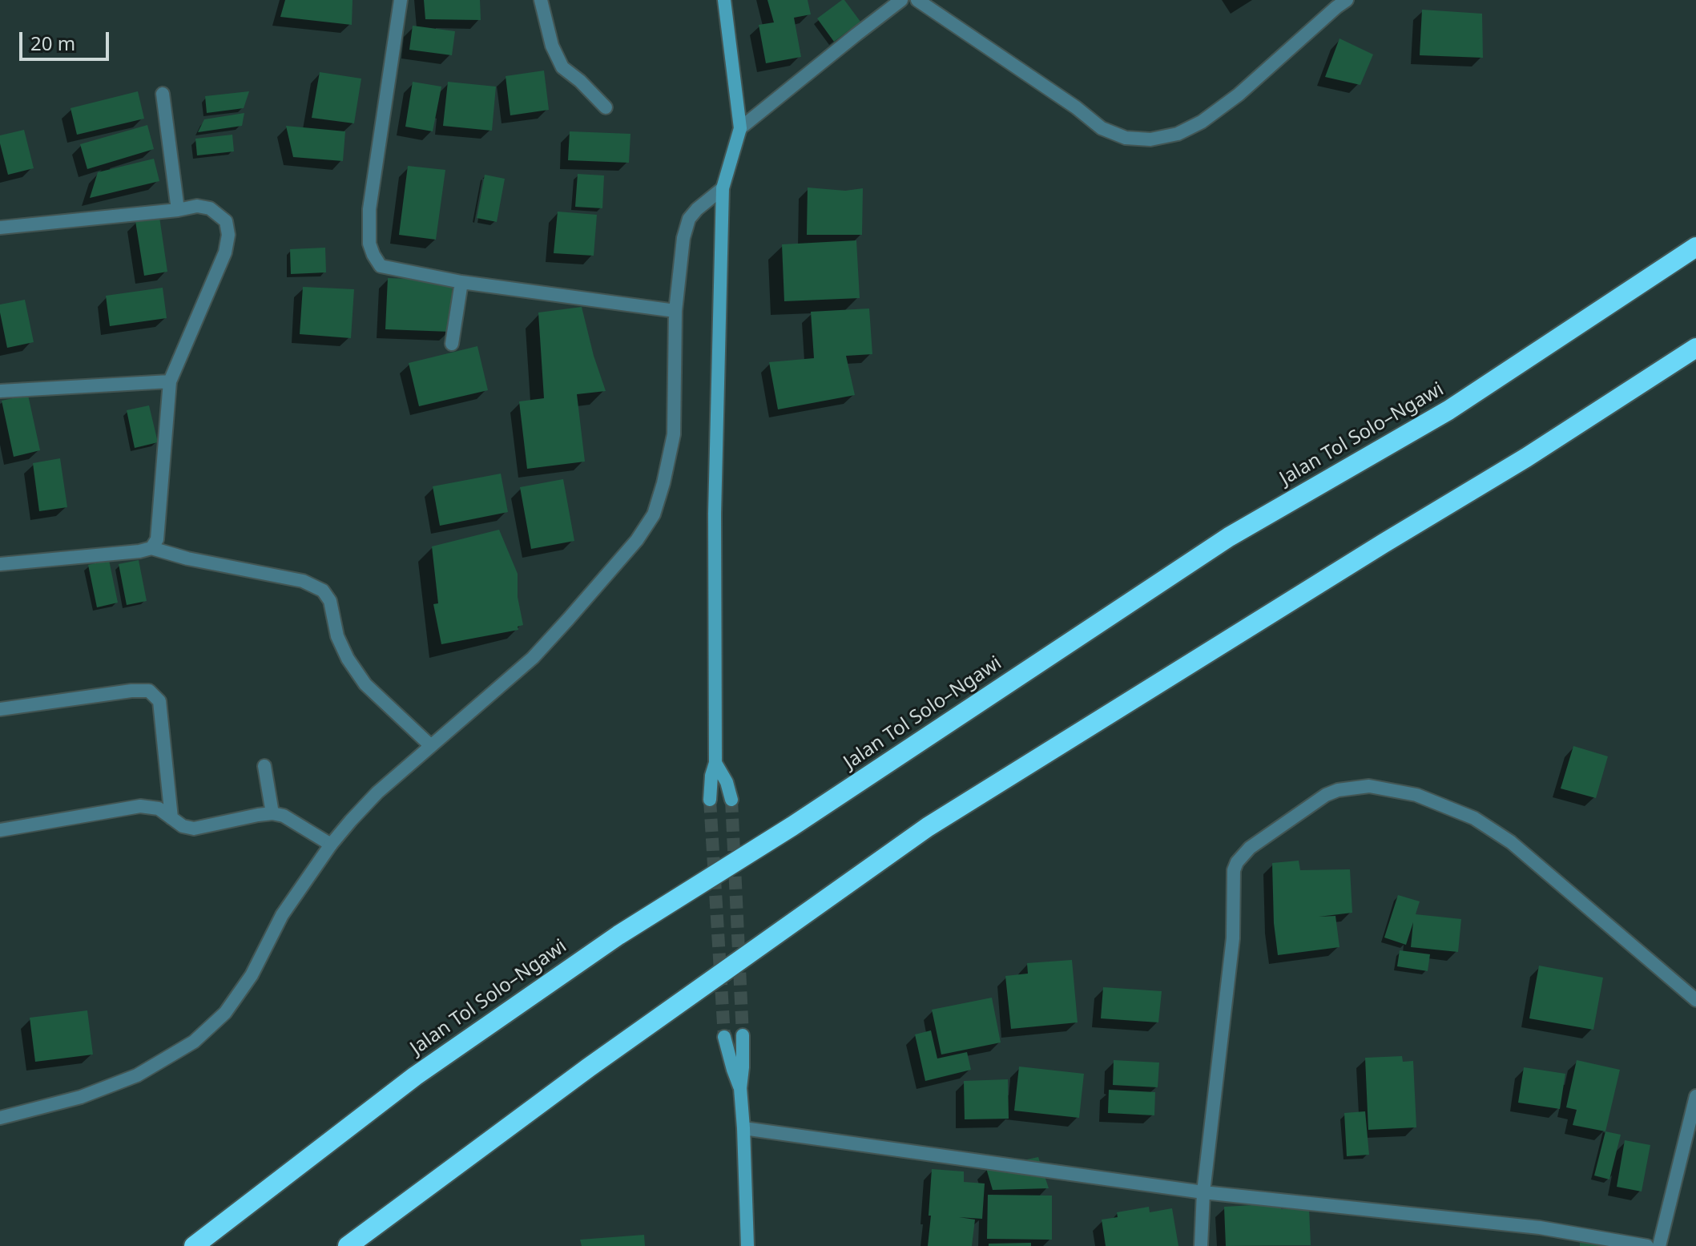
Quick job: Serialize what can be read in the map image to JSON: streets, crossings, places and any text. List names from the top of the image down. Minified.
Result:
{"streets":{"highway":["Jalan Tol Solo–Ngawi"]},"scale_bar":"20 m"}
